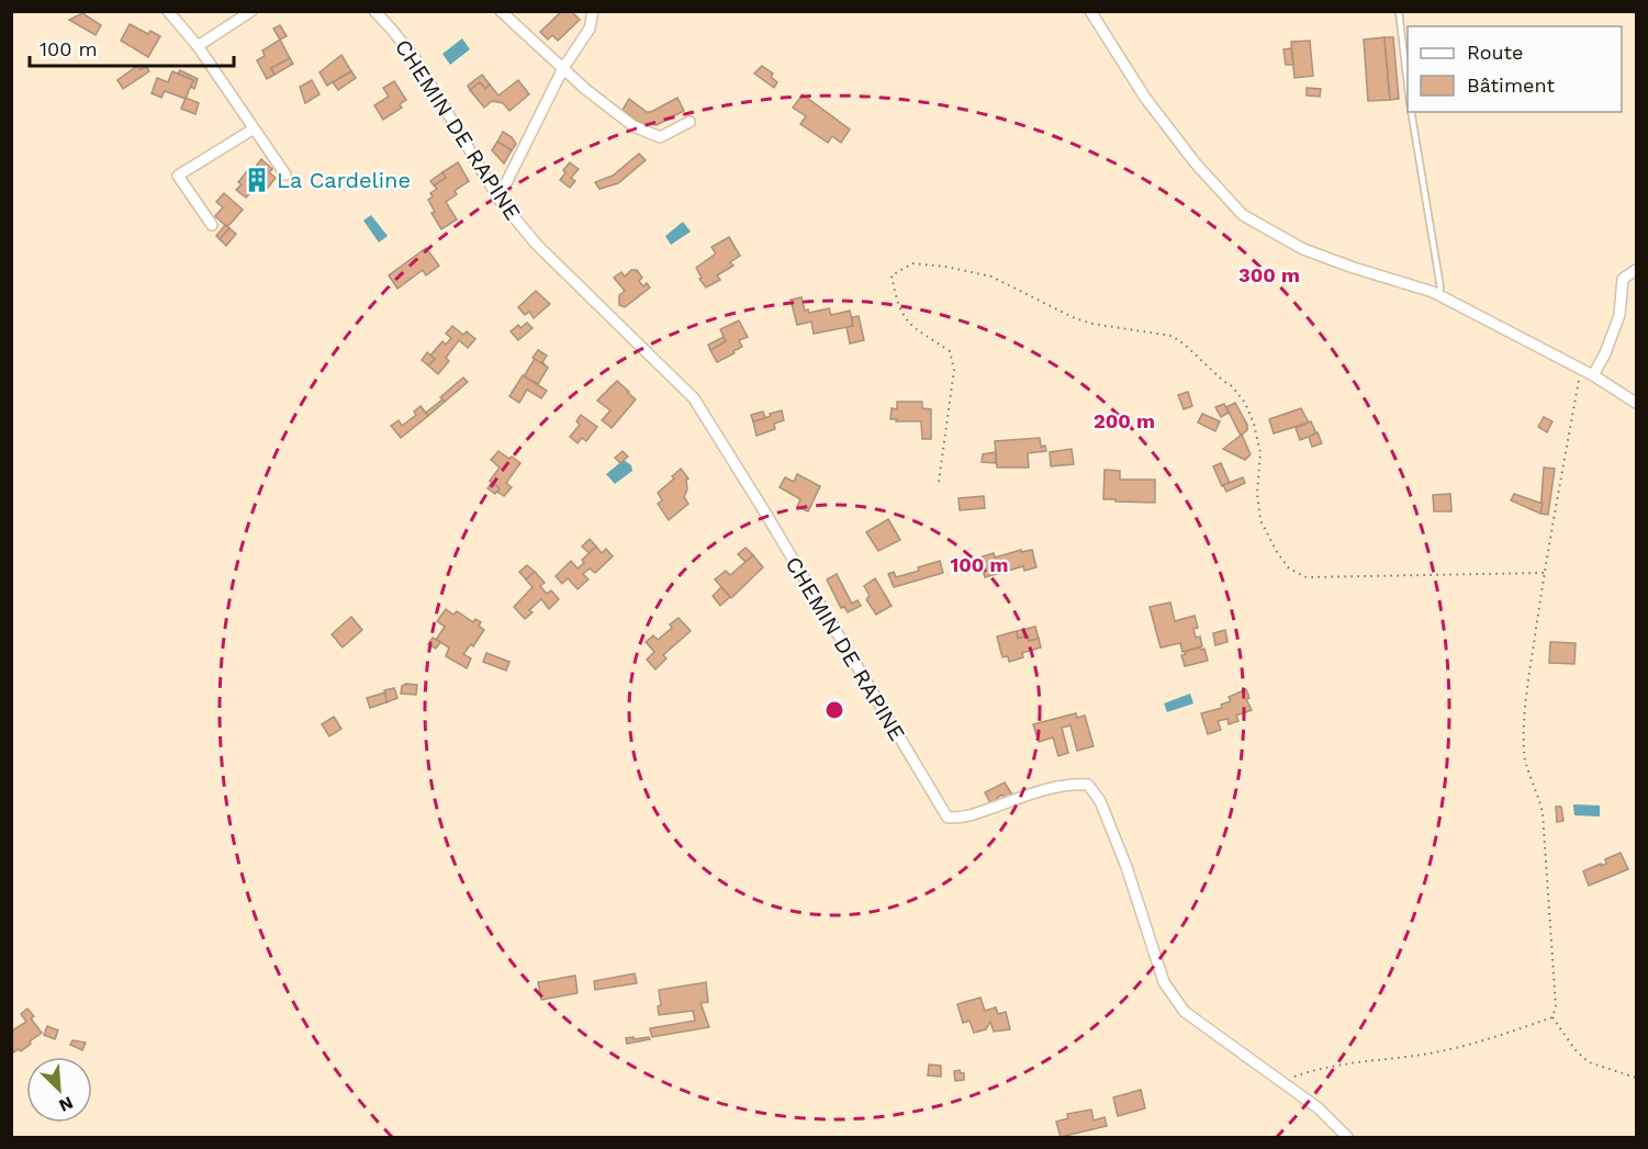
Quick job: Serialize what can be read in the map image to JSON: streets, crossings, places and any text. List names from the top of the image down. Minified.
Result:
{"streets":{"street":["CHEMIN DE RAPINE"]},"places":{"building":["La Cardeline"]},"legend":["Route","Bâtiment"],"scale_bar":"100 m","north":"bottom right","rings":["300 m","200 m","100 m"]}
